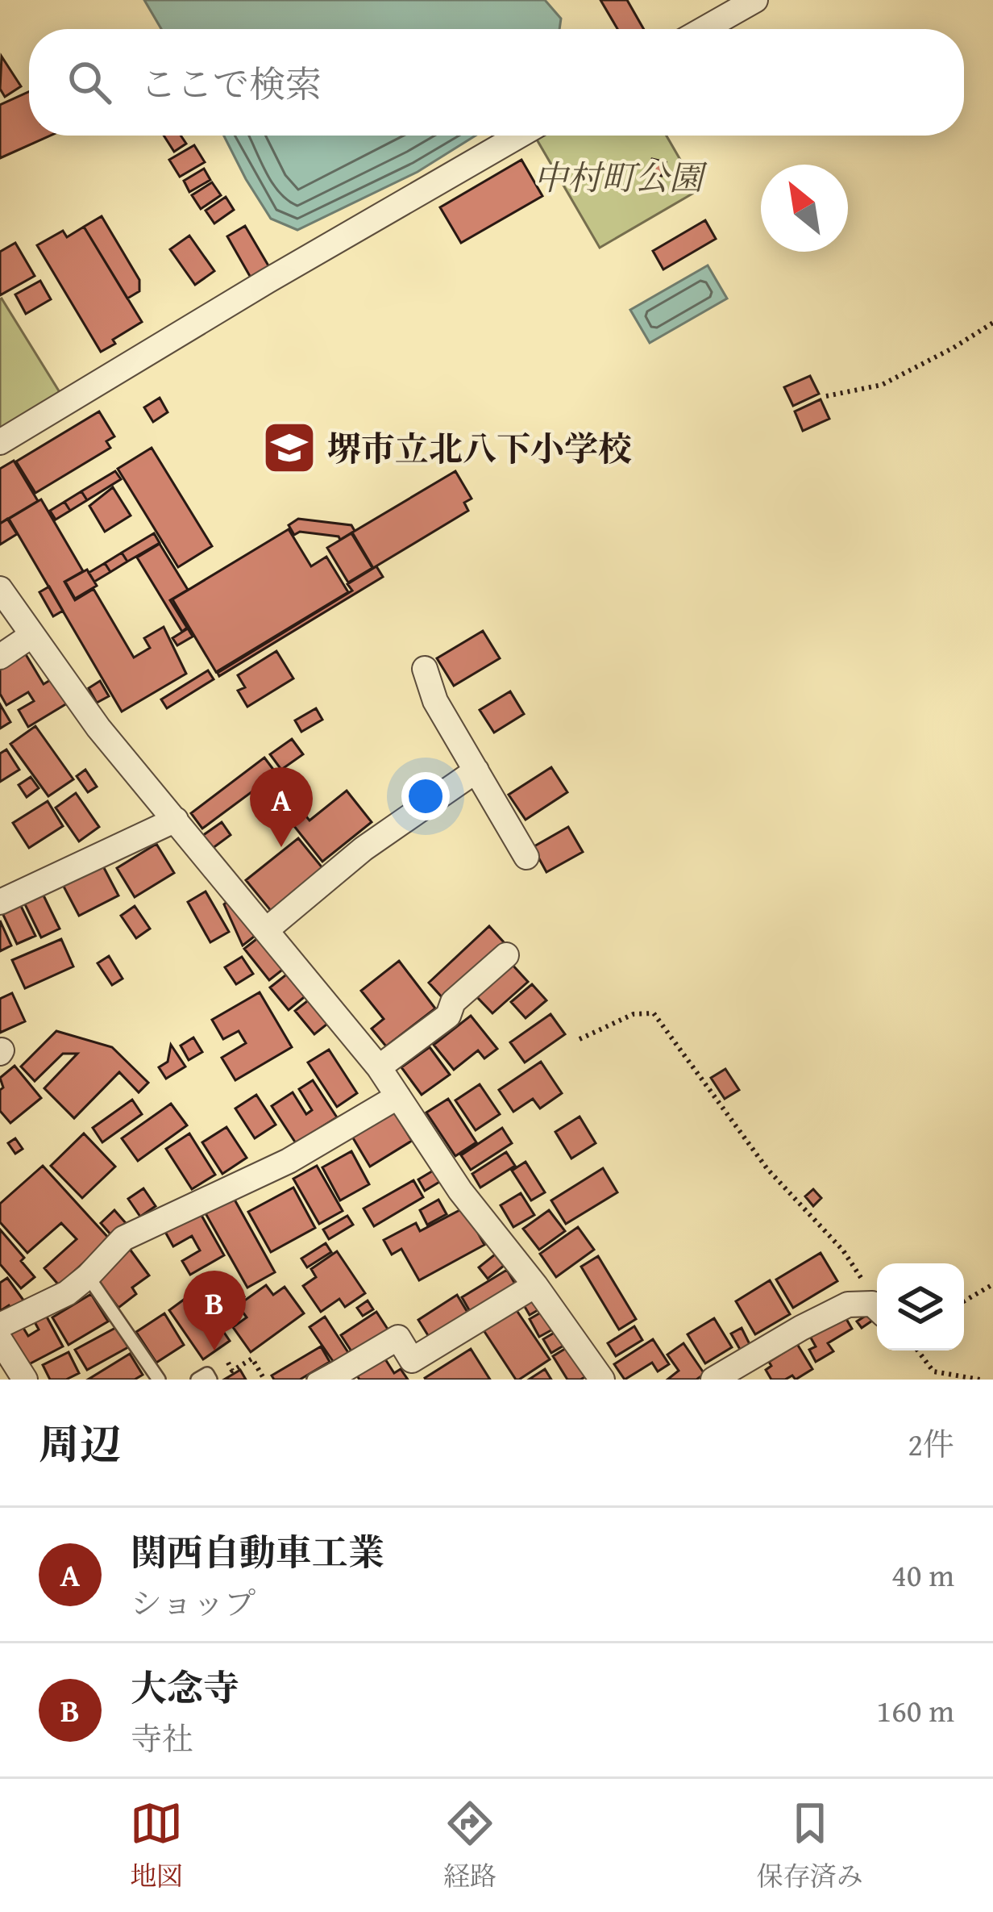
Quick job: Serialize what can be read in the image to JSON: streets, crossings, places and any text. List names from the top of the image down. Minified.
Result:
{"parks":["中村町公園"],"places":{"school or university":["堺市立北八下小学校"]},"north":"top left","page":{"search":"ここで検索","pins":["A","B"],"heading":["周辺","2件"],"list":[{"mark":"A","name":"関西自動車工業","note":"ショップ","value":"40 m"},{"mark":"B","name":"大念寺","note":"寺社","value":"160 m"}],"nav":["地図","経路","保存済み"]}}
